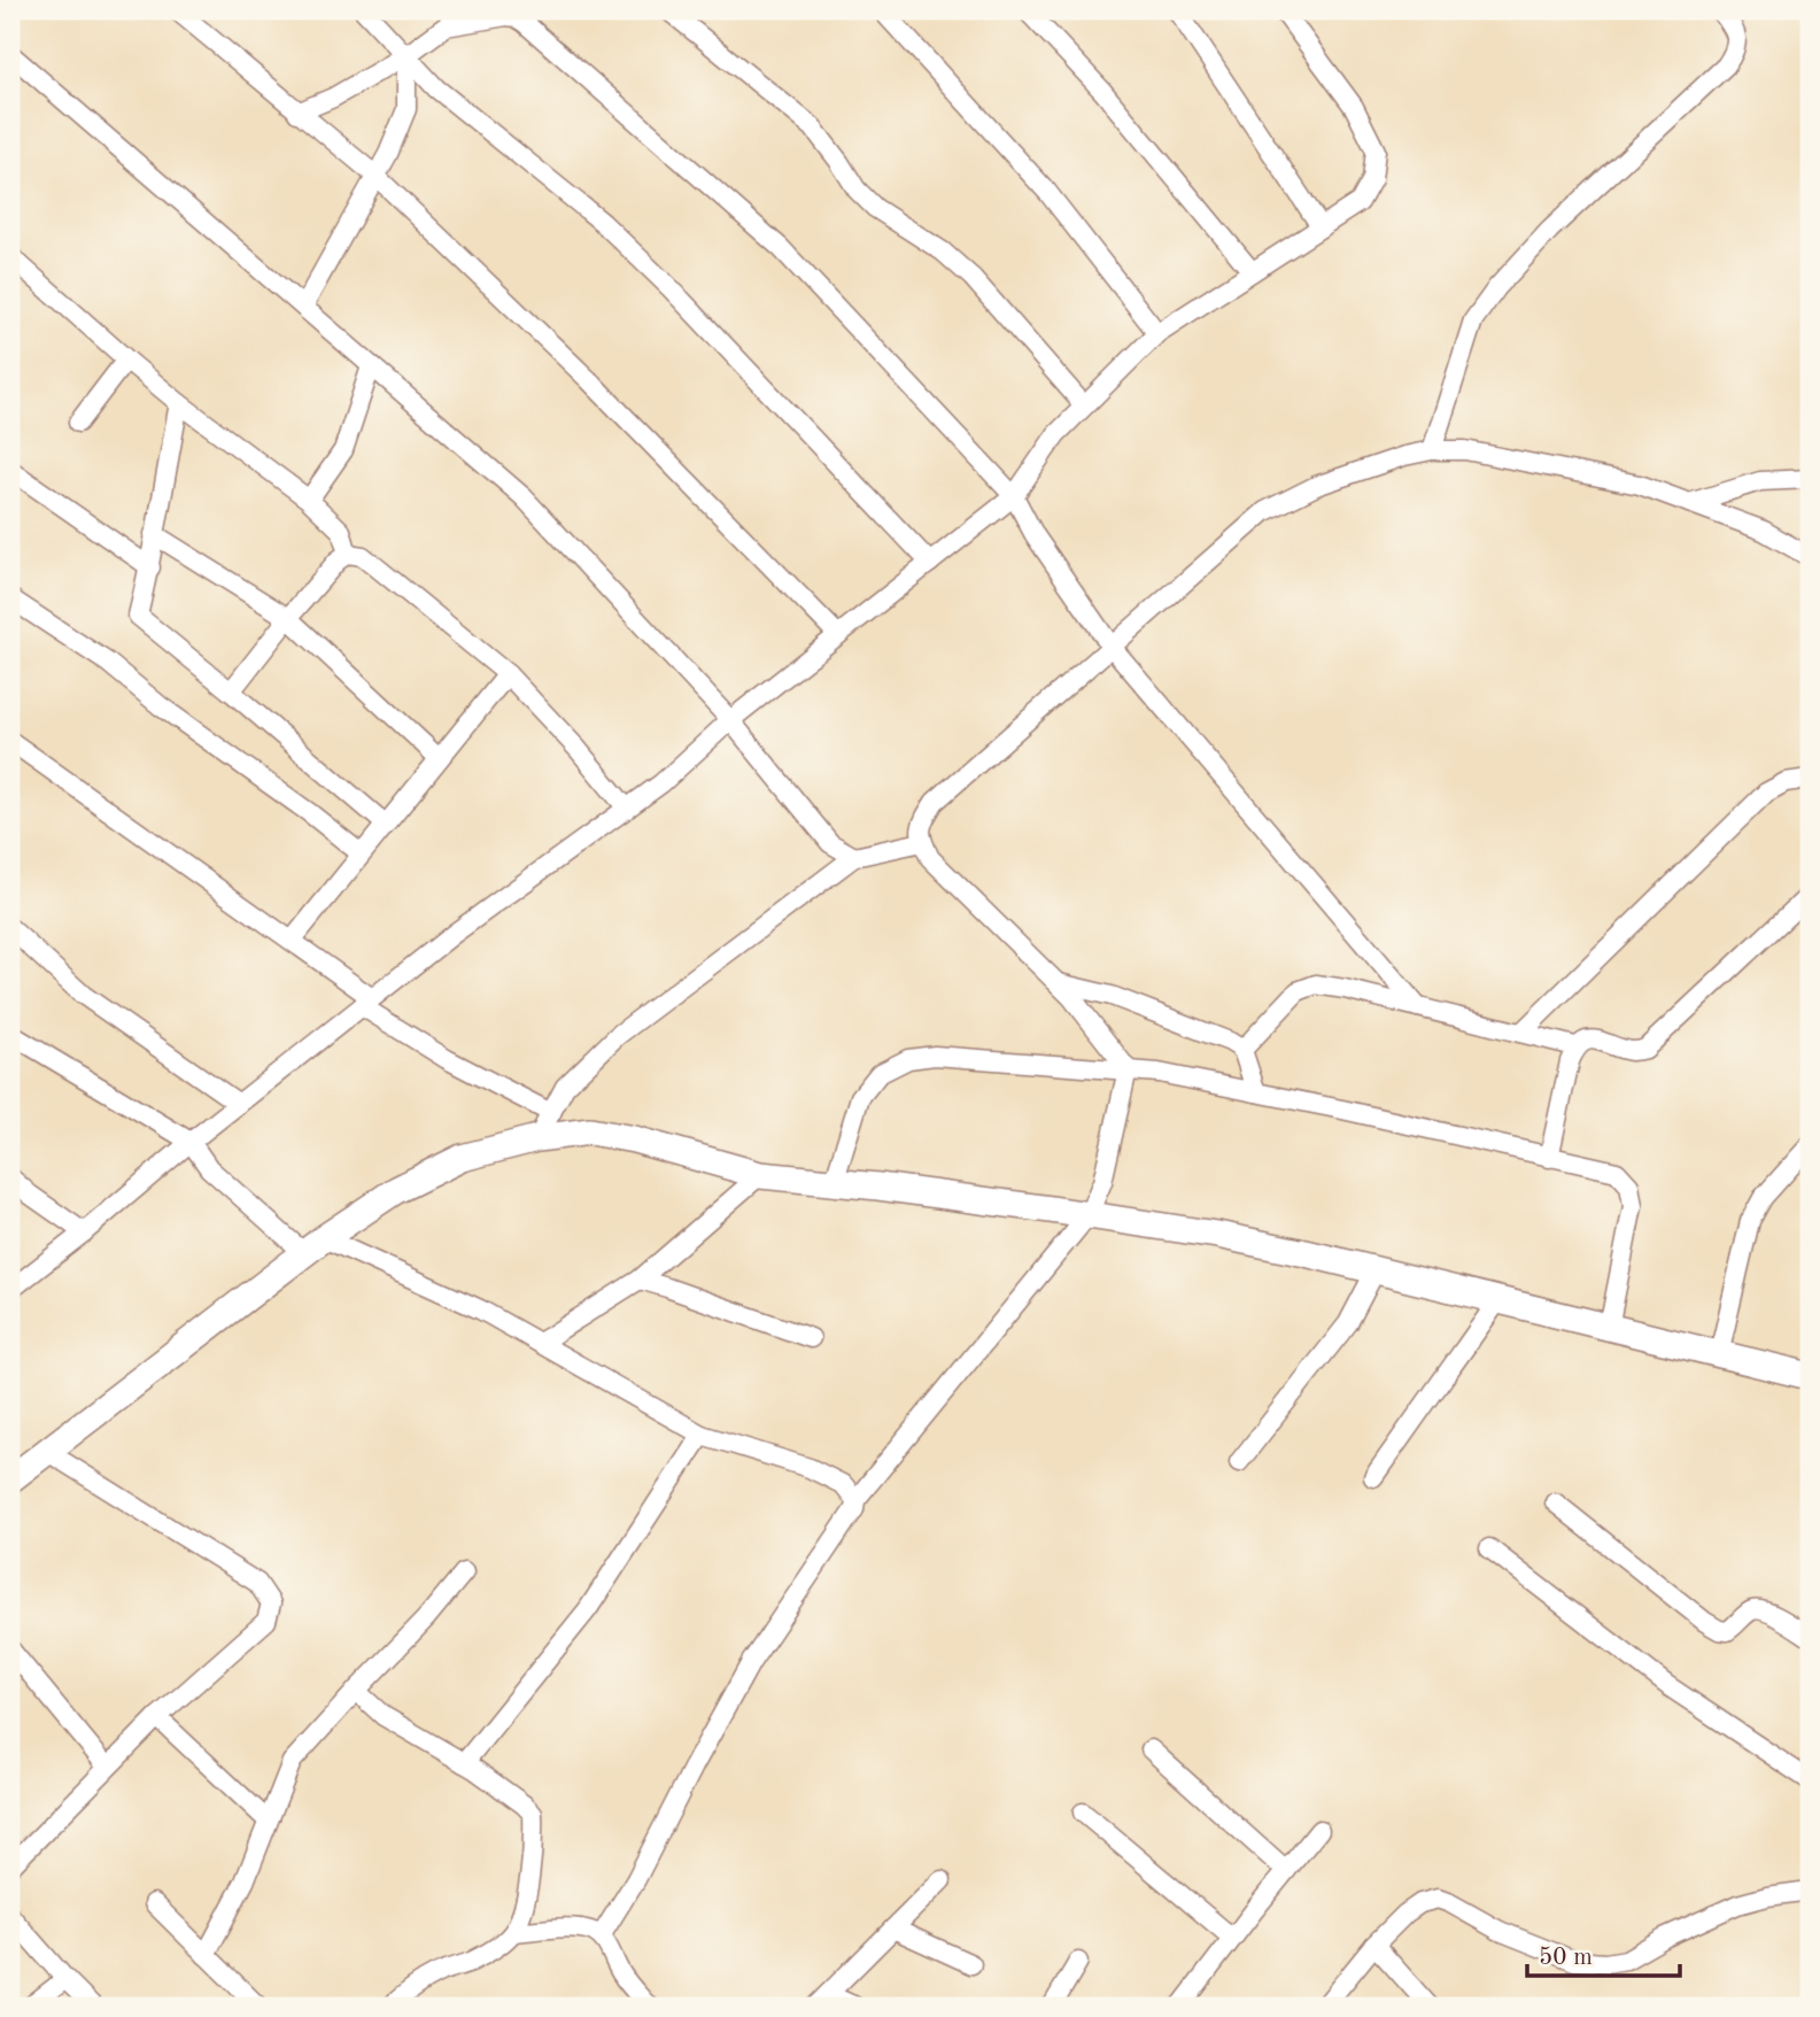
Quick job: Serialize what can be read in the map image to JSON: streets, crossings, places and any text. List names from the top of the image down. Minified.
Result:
{"scale_bar":"50 m"}
